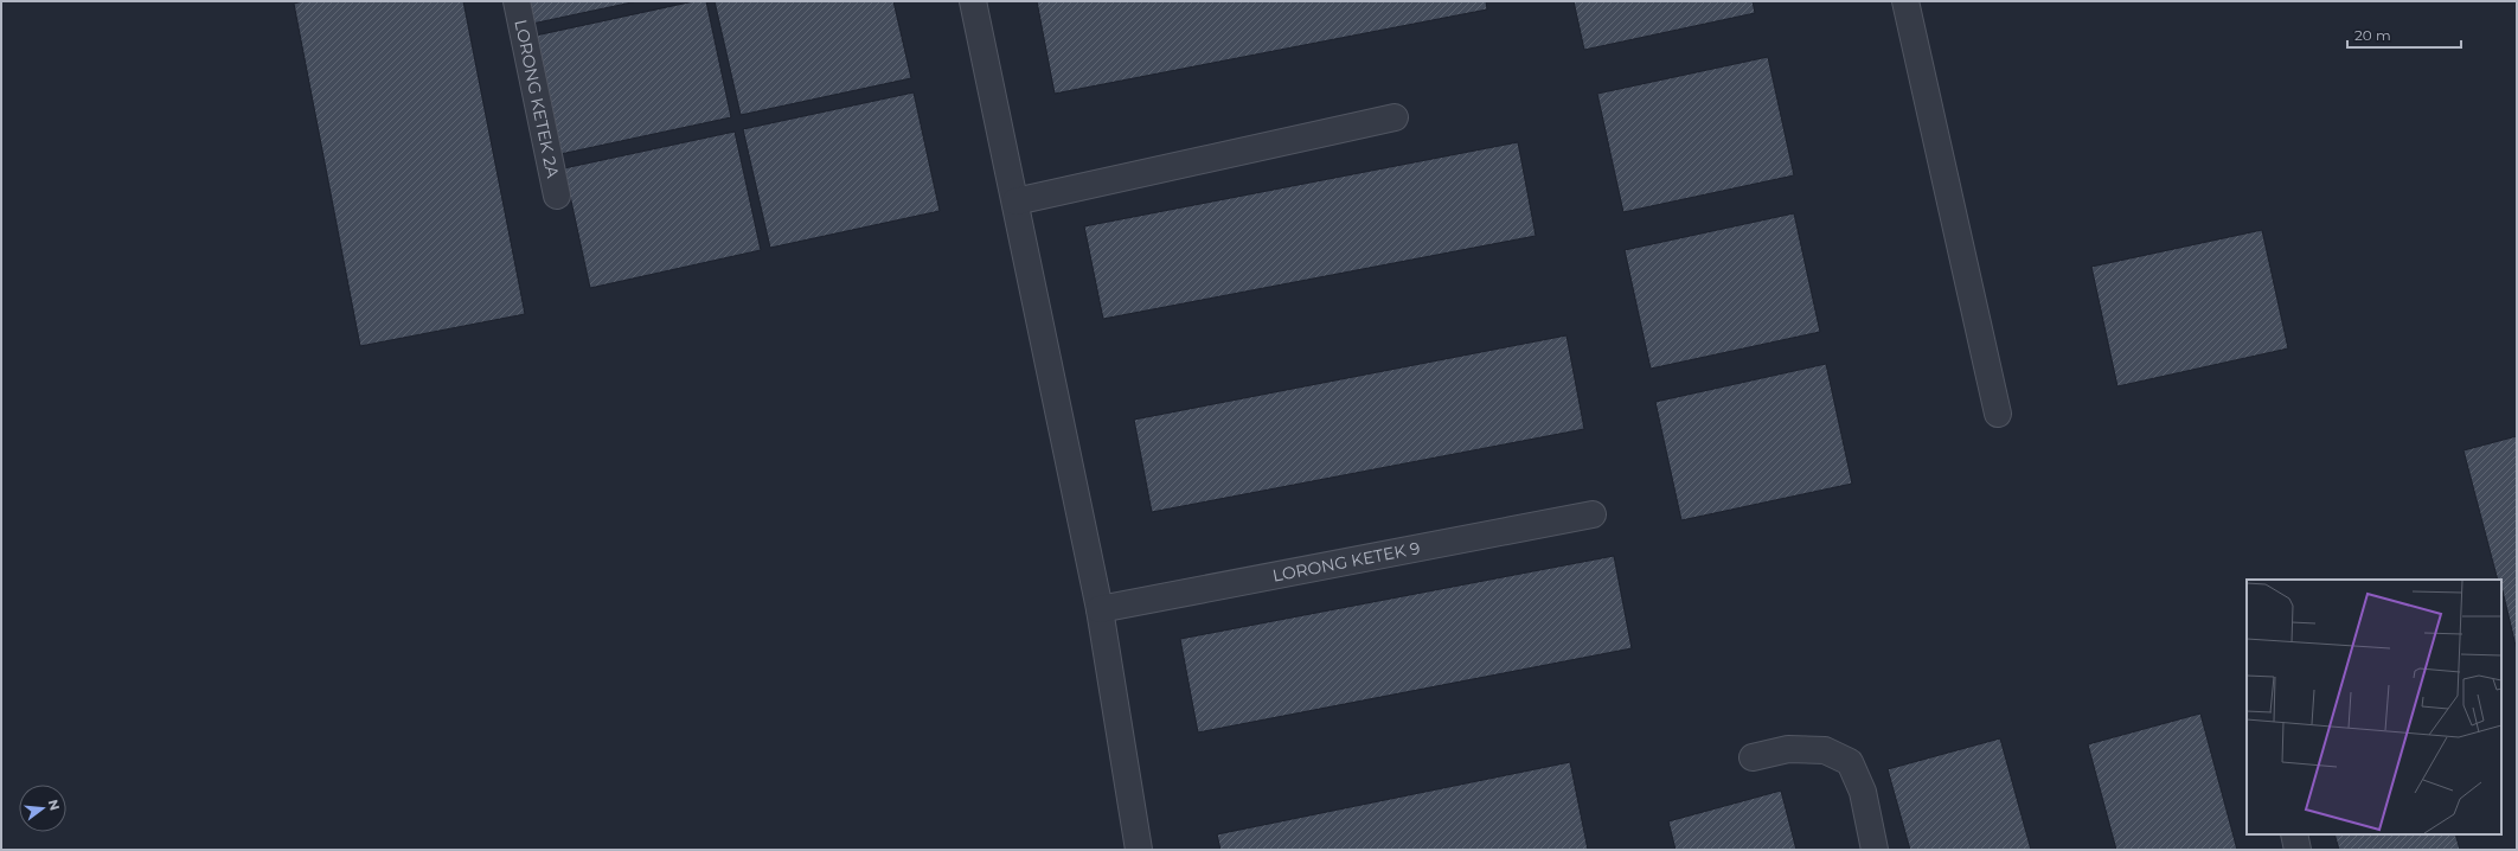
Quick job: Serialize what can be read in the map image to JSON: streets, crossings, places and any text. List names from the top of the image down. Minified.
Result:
{"streets":{"street":["LORONG KETEK 2A","LORONG KETEK 9"]},"scale_bar":"20 m","north":"right"}
